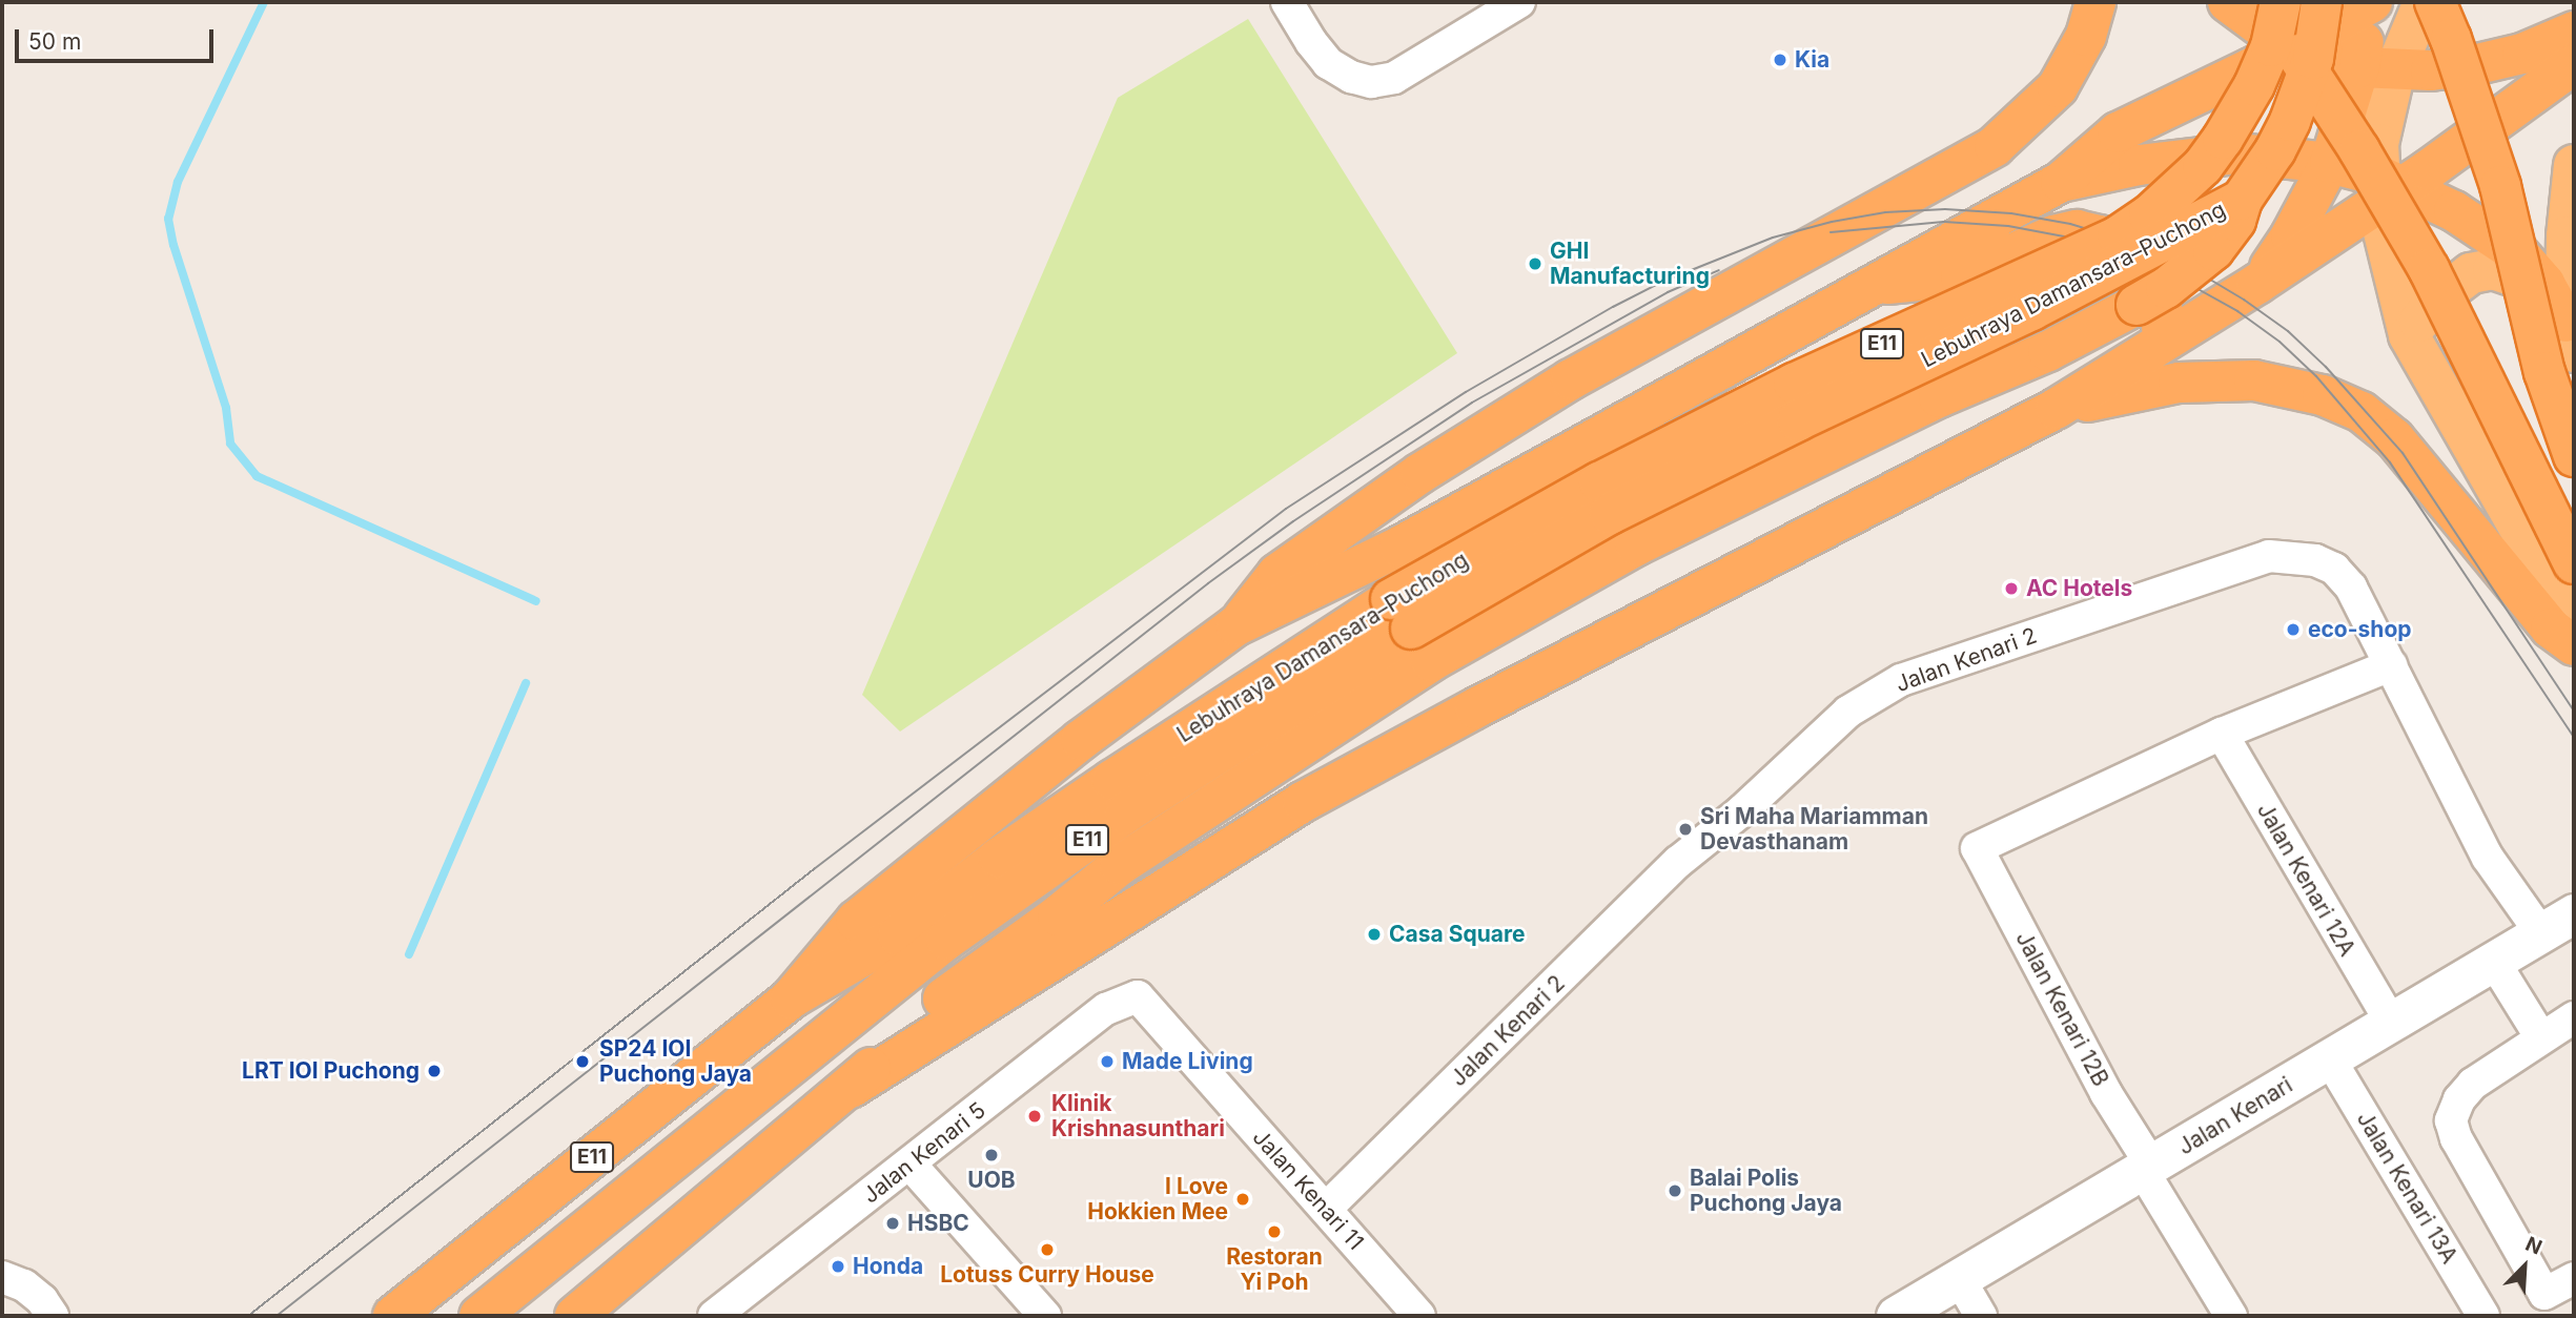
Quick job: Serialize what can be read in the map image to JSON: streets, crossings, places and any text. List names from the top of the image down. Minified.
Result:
{"streets":{"highway":["Lebuhraya Damansara–Puchong","E11"],"street":["Jalan Kenari 2","Jalan Kenari 12A","Jalan Kenari 12B","Jalan Kenari","Jalan Kenari 5","Jalan Kenari 13A","Jalan Kenari 11"]},"crossings":[["Jalan Kenari 2","Jalan Kenari"],["Jalan Kenari 2","Jalan Kenari 11"],["Jalan Kenari 12A","Jalan Kenari 12B"],["Jalan Kenari 12A","Jalan Kenari"],["Jalan Kenari 12B","Jalan Kenari"],["Jalan Kenari","Jalan Kenari 13A"],["Jalan Kenari 5","Jalan Kenari 11"]],"places":["Kia","GHI Manufacturing","AC Hotels","eco-shop","Sri Maha Mariamman Devasthanam","Casa Square","SP24 IOI Puchong Jaya","Made Living","LRT IOI Puchong","Klinik Krishnasunthari","UOB","Balai Polis Puchong Jaya","I Love Hokkien Mee","HSBC","Restoran Yi Poh","Lotuss Curry House","Honda"],"scale_bar":"50 m","north":"top right"}
